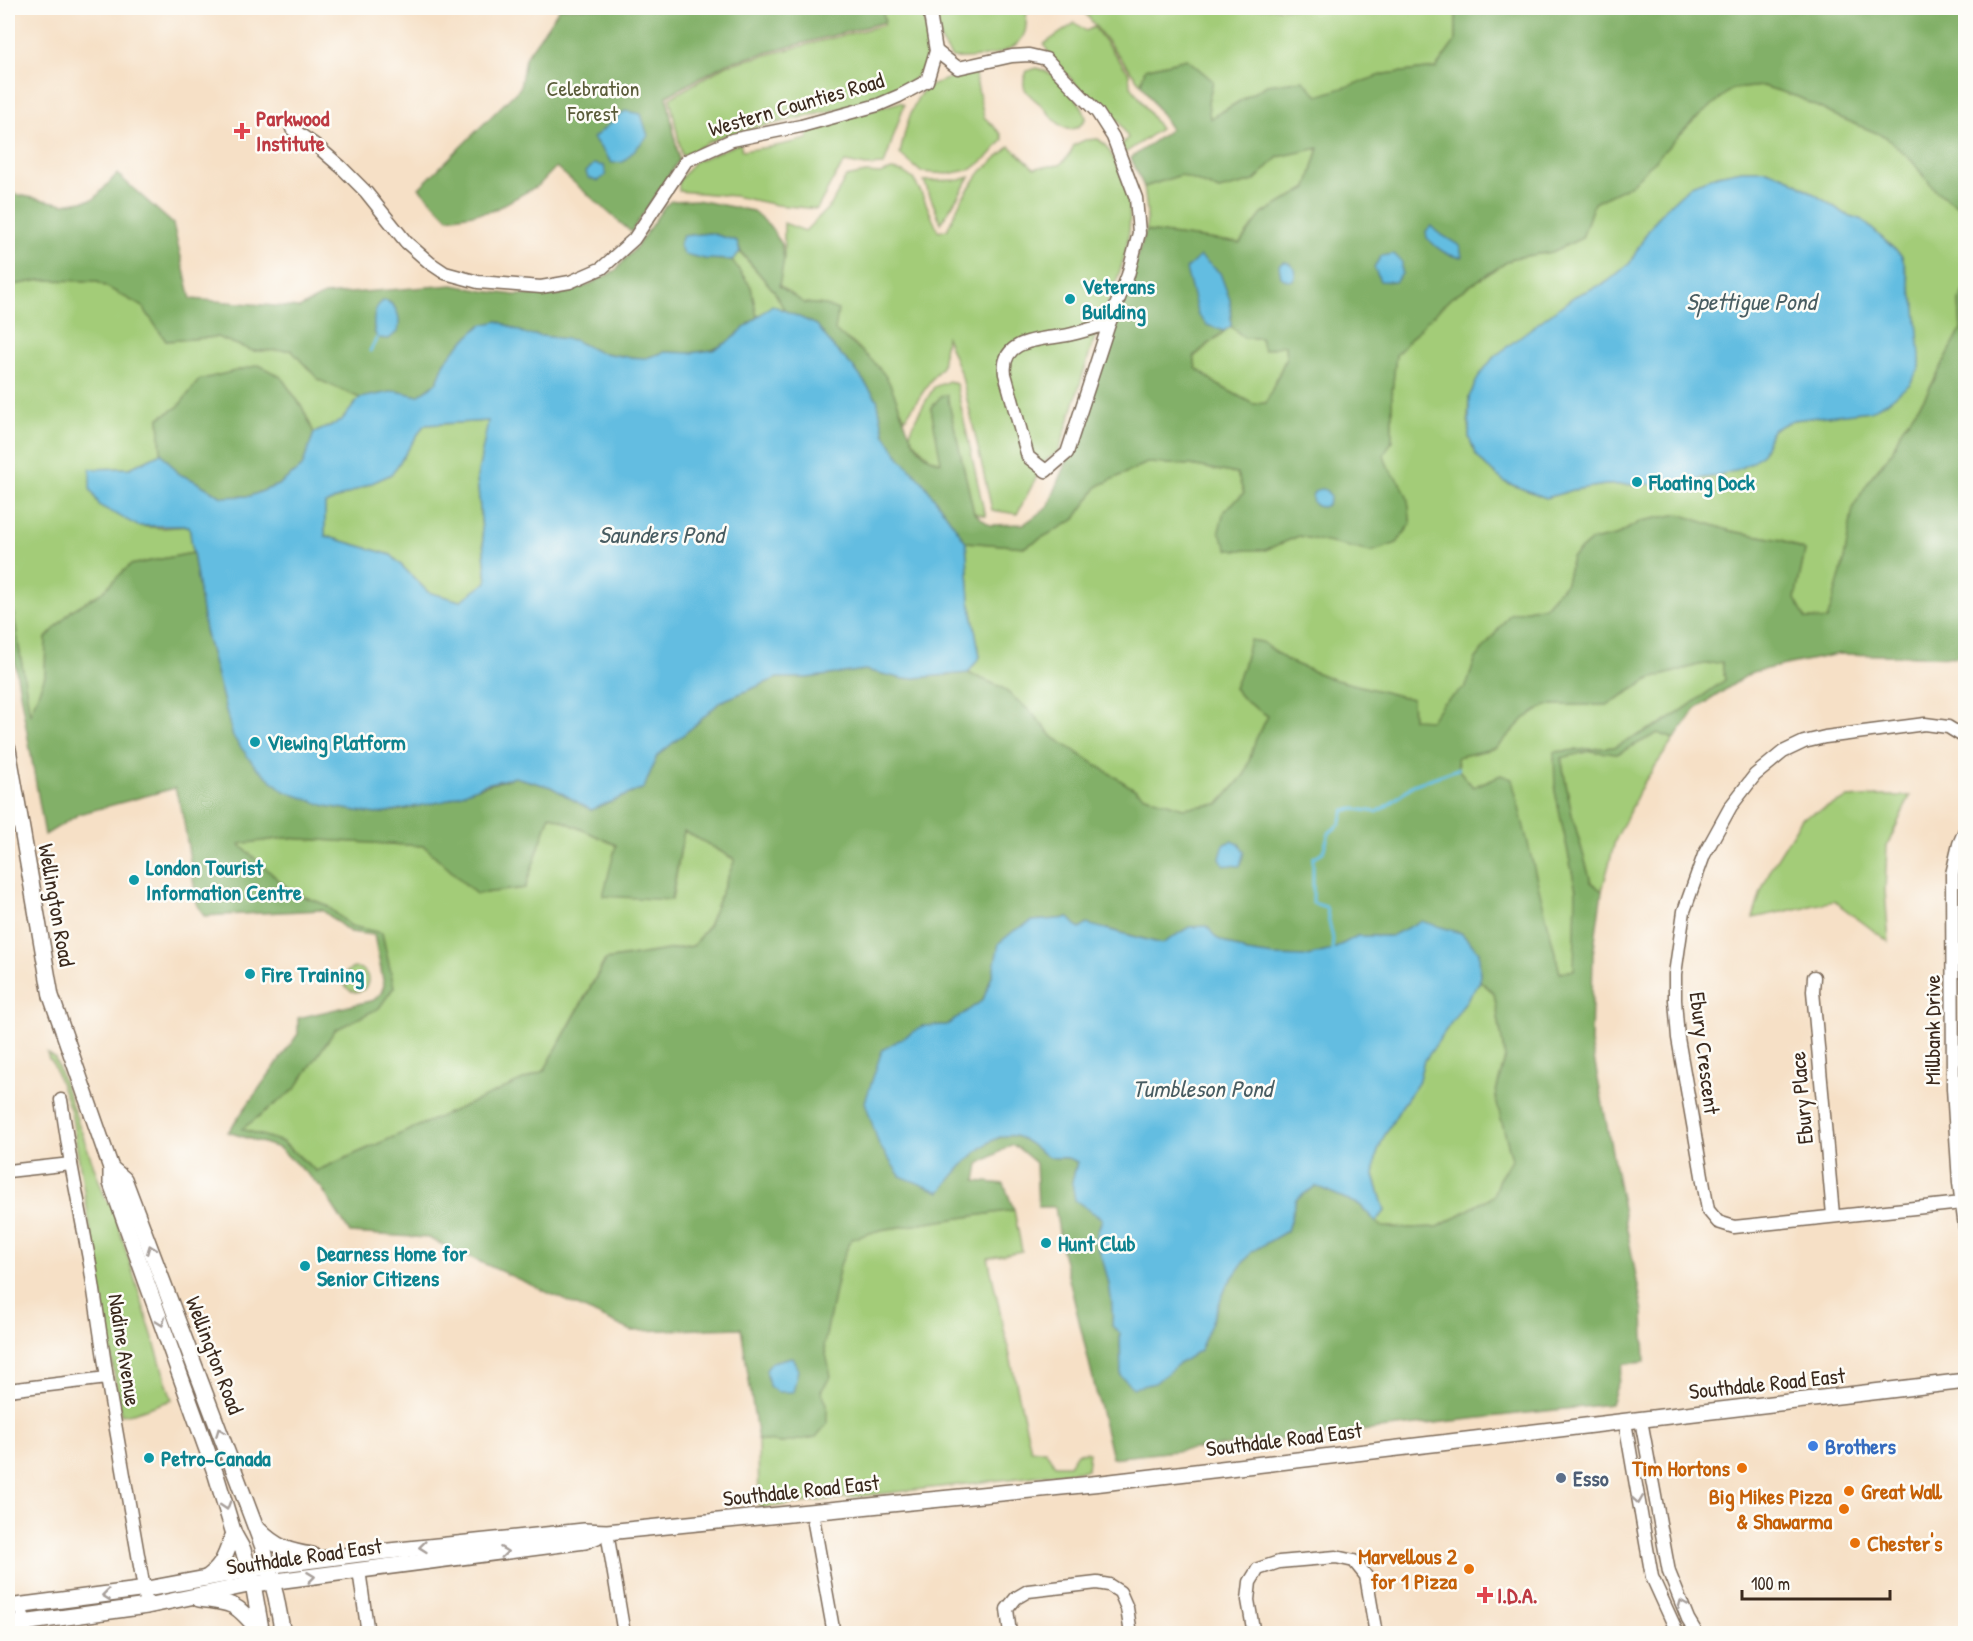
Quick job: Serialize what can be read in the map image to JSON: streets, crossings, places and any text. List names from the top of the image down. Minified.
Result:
{"streets":{"main road":["Wellington Road","Southdale Road East"],"street":["Western Counties Road","Millbank Drive","Ebury Crescent","Ebury Place","Nadine Avenue"]},"crossings":[["Wellington Road","Southdale Road East"],["Millbank Drive","Ebury Crescent"],["Ebury Crescent","Ebury Place"],["Nadine Avenue","Southdale Road East"]],"water":["Spettigue Pond","Saunders Pond","Tumbleson Pond"],"parks":["Celebration Forest"],"places":{"health":["Parkwood Institute","I.D.A."],"other":["Veterans Building","Floating Dock","Viewing Platform","London Tourist Information Centre","Fire Training","Hunt Club","Dearness Home for Senior Citizens","Brothers","Petro-Canada","Tim Hortons","Esso","Great Wall","Big Mikes Pizza & Shawarma","Chester's","Marvellous 2 for 1 Pizza"]},"scale_bar":"100 m"}
